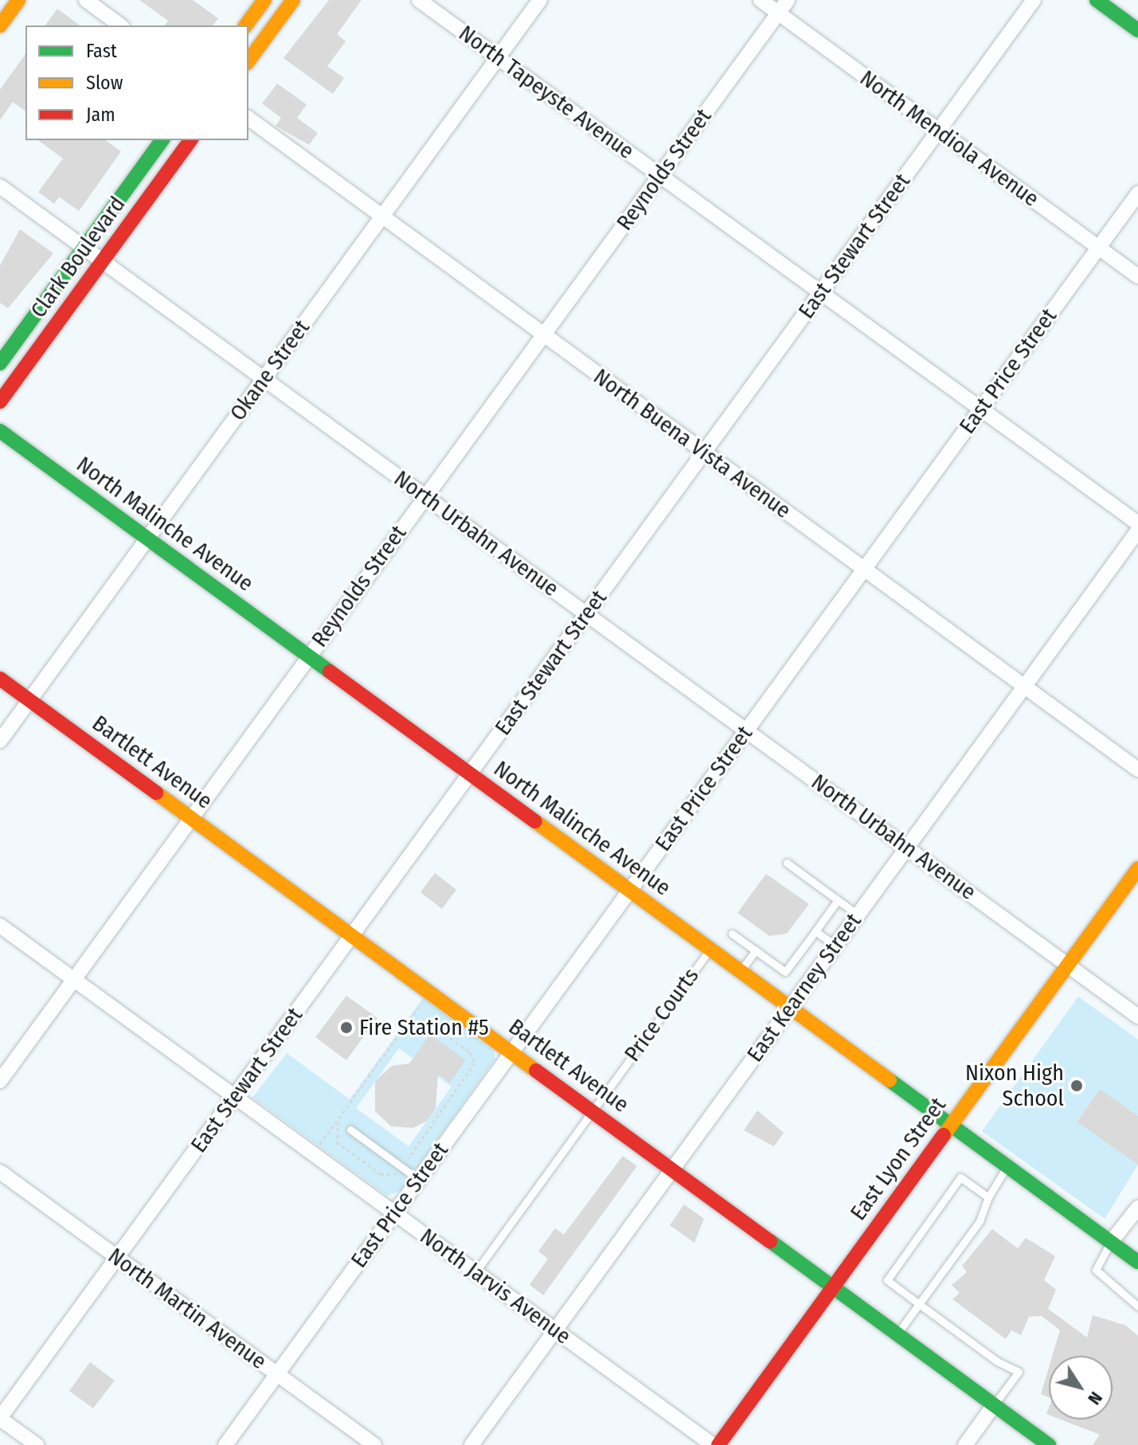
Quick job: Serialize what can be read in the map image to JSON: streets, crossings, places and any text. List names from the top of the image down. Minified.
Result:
{"streets":{"main road":["Clark Boulevard","North Malinche Avenue","Bartlett Avenue","East Lyon Street"],"street":["North Tapeyste Avenue","North Mendiola Avenue","Reynolds Street","East Stewart Street","Okane Street","East Price Street","North Buena Vista Avenue","North Urbahn Avenue","East Kearney Street","North Jarvis Avenue","North Martin Avenue"],"lane":["Price Courts"]},"crossings":[["North Tapeyste Avenue","Reynolds Street"],["North Tapeyste Avenue","East Stewart Street"],["North Tapeyste Avenue","Okane Street"],["North Tapeyste Avenue","East Price Street"],["North Mendiola Avenue","Reynolds Street"],["North Mendiola Avenue","East Stewart Street"],["North Mendiola Avenue","East Price Street"],["Reynolds Street","North Buena Vista Avenue"],["Reynolds Street","North Malinche Avenue"],["Reynolds Street","North Urbahn Avenue"],["Reynolds Street","Bartlett Avenue"],["Reynolds Street","North Jarvis Avenue"],["East Stewart Street","North Buena Vista Avenue"],["East Stewart Street","North Malinche Avenue"],["East Stewart Street","North Urbahn Avenue"],["East Stewart Street","Bartlett Avenue"],["East Stewart Street","North Jarvis Avenue"],["East Stewart Street","North Martin Avenue"],["Clark Boulevard","North Urbahn Avenue"],["Okane Street","North Buena Vista Avenue"],["Okane Street","North Malinche Avenue"],["Okane Street","North Urbahn Avenue"],["Okane Street","Bartlett Avenue"],["East Price Street","North Buena Vista Avenue"],["East Price Street","North Malinche Avenue"],["East Price Street","North Urbahn Avenue"],["East Price Street","Bartlett Avenue"],["East Price Street","North Jarvis Avenue"],["East Price Street","North Martin Avenue"],["North Buena Vista Avenue","East Kearney Street"],["North Malinche Avenue","East Kearney Street"],["North Malinche Avenue","Price Courts"],["North Malinche Avenue","East Lyon Street"],["North Urbahn Avenue","East Kearney Street"],["North Urbahn Avenue","East Lyon Street"],["Bartlett Avenue","East Kearney Street"],["Bartlett Avenue","Price Courts"],["Bartlett Avenue","East Lyon Street"],["East Kearney Street","North Jarvis Avenue"],["Price Courts","North Jarvis Avenue"]],"places":["Fire Station #5","Nixon High School"],"legend":["Fast","Slow","Jam"],"north":"bottom right"}
